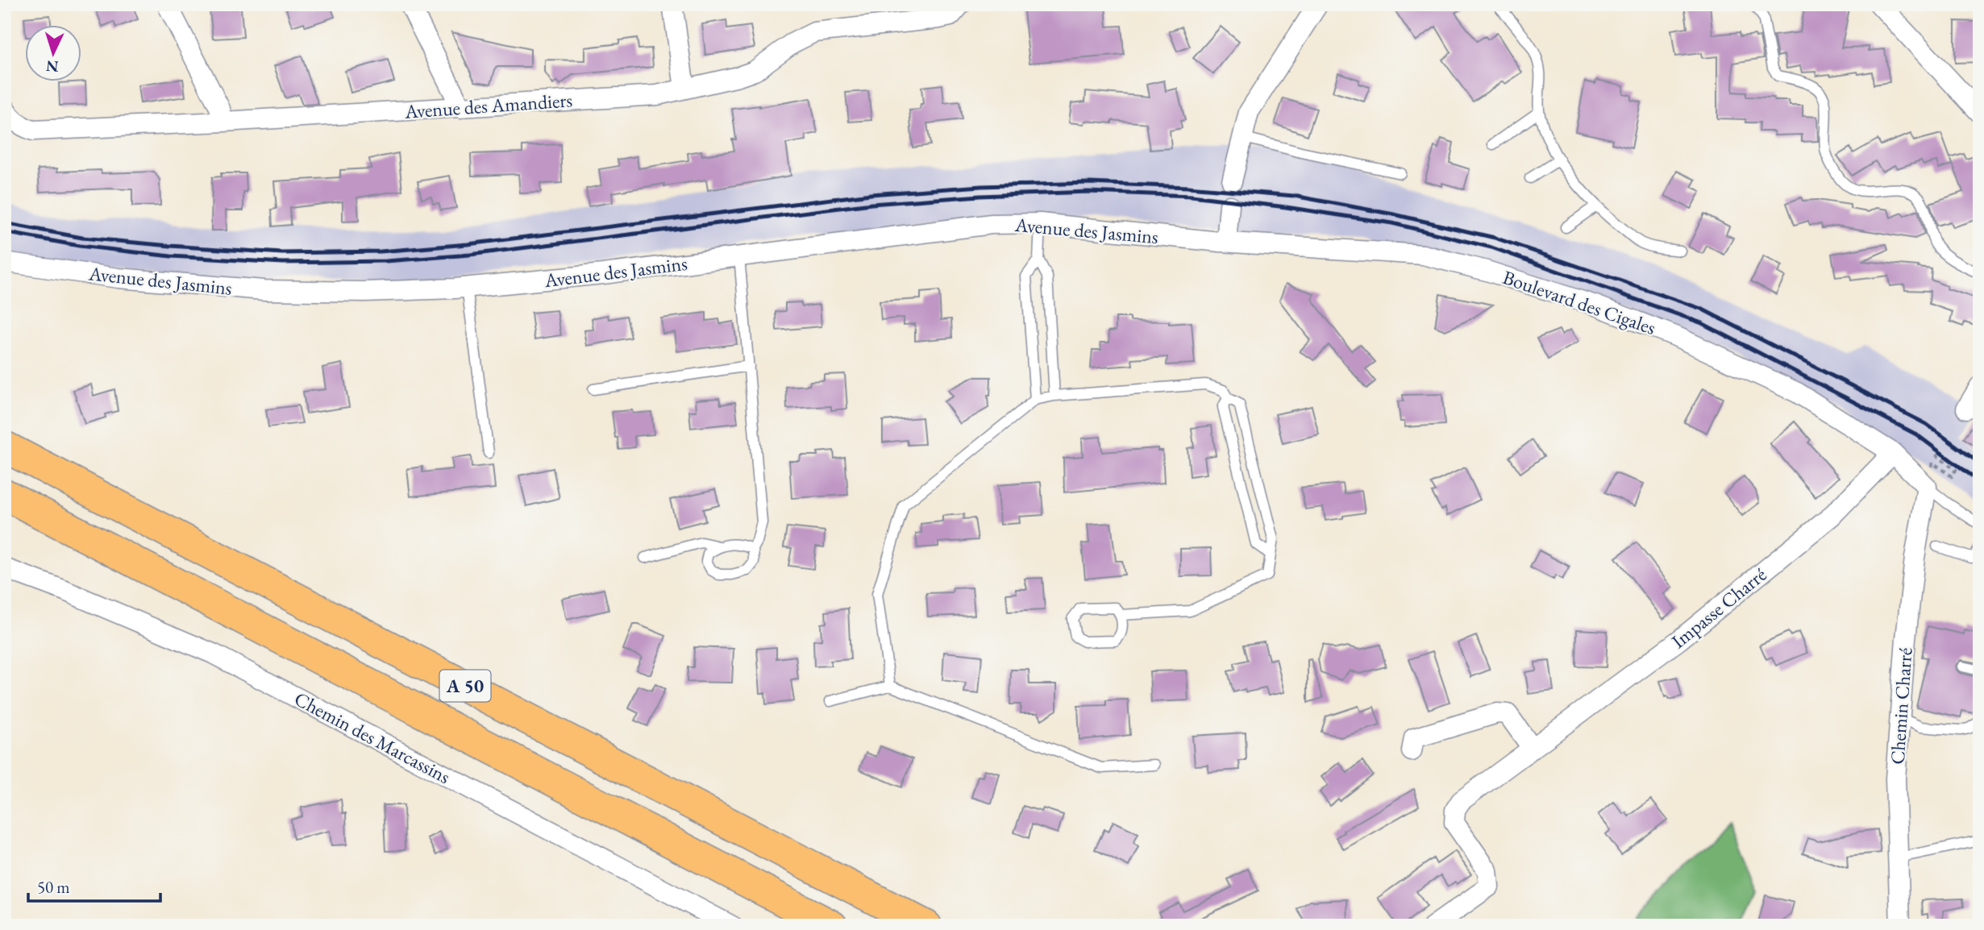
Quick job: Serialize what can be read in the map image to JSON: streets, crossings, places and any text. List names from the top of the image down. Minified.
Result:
{"streets":{"highway":["A 50"],"street":["Avenue des Amandiers","Avenue des Jasmins","Boulevard des Cigales","Impasse Charré","Chemin Charré","Chemin des Marcassins"]},"crossings":[["Avenue des Jasmins","Boulevard des Cigales"],["Boulevard des Cigales","Impasse Charré"],["Boulevard des Cigales","Chemin Charré"]],"scale_bar":"50 m","north":"bottom"}
